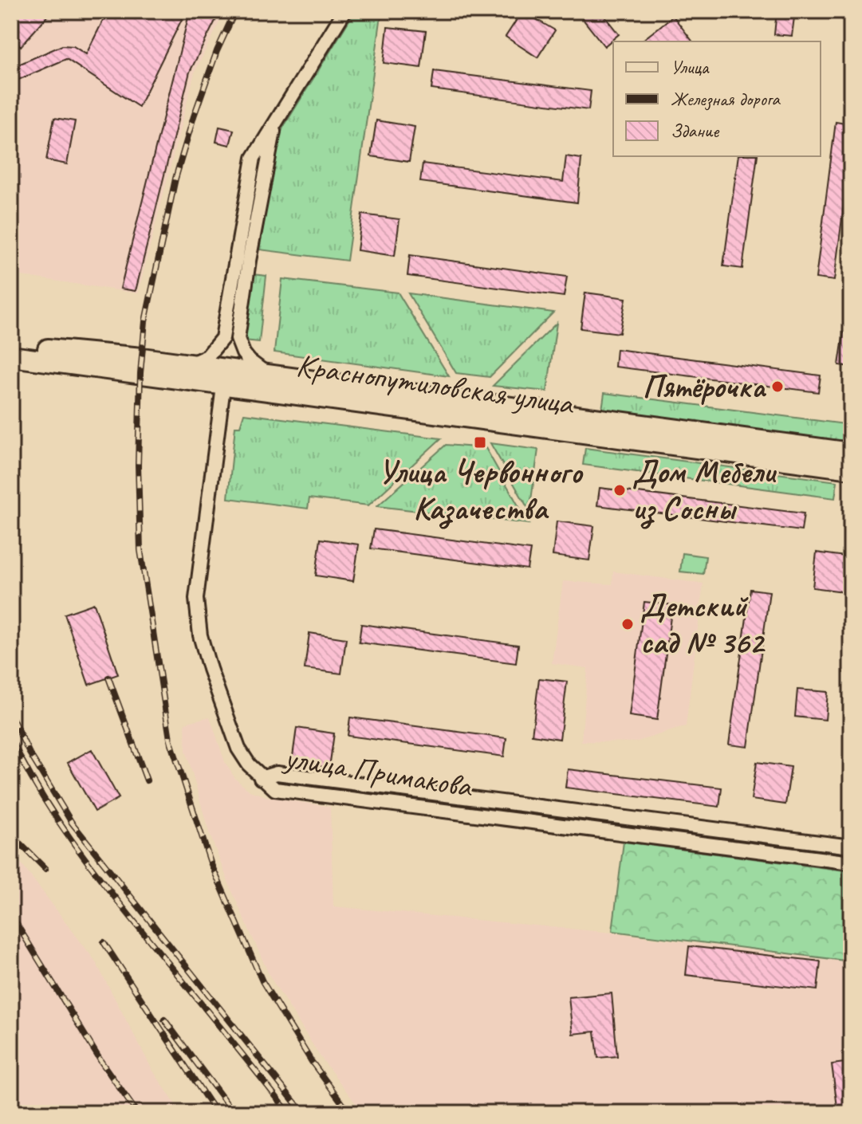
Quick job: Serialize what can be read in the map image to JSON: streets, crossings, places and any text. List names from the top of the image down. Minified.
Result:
{"streets":{"main road":["Краснопутиловская улица"],"street":["улица Примакова"]},"places":{"other":["Пятёрочка","Дом Мебели из Сосны","Детский сад № 362"],"transit":["Улица Червонного Казачества"]},"legend":["Улица","Железная дорога","Здание"]}
